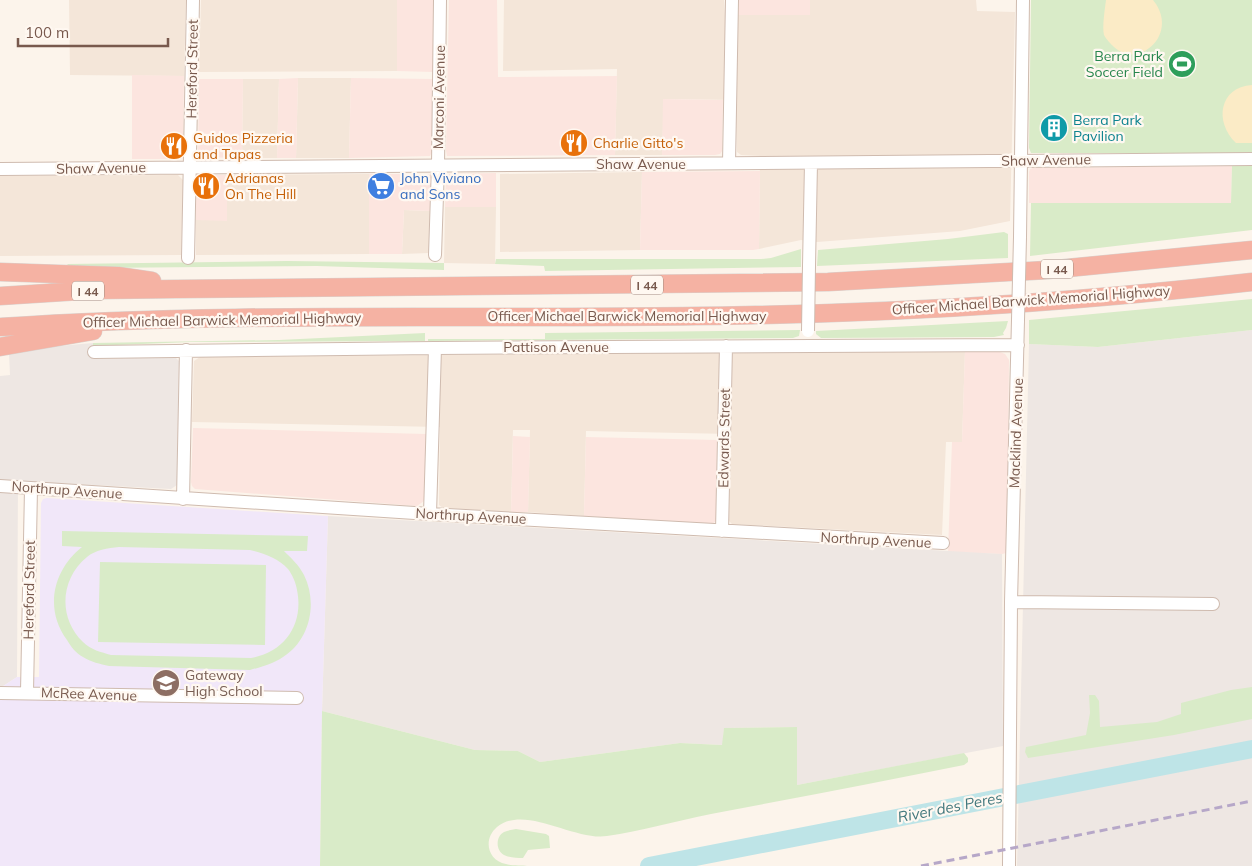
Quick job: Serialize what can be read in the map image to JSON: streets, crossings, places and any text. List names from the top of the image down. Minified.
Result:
{"streets":{"highway":["I 44","Officer Michael Barwick Memorial Highway"],"street":["Hereford Street","Marconi Avenue","Shaw Avenue","Pattison Avenue","Macklind Avenue","Edwards Street","Northrup Avenue","McRee Avenue"]},"crossings":[["Hereford Street","Shaw Avenue"],["Hereford Street","Northrup Avenue"],["Hereford Street","McRee Avenue"],["Marconi Avenue","Shaw Avenue"],["Shaw Avenue","Macklind Avenue"],["Pattison Avenue","Macklind Avenue"],["Pattison Avenue","Edwards Street"],["Edwards Street","Northrup Avenue"]],"water":["River des Peres"],"places":{"sports":["Berra Park Soccer Field"],"building":["Berra Park Pavilion"],"restaurant":["Charlie Gitto's","Guidos Pizzeria and Tapas","Adrianas On The Hill"],"supermarket":["John Viviano and Sons"],"school or university":["Gateway High School"]},"scale_bar":"100 m"}
